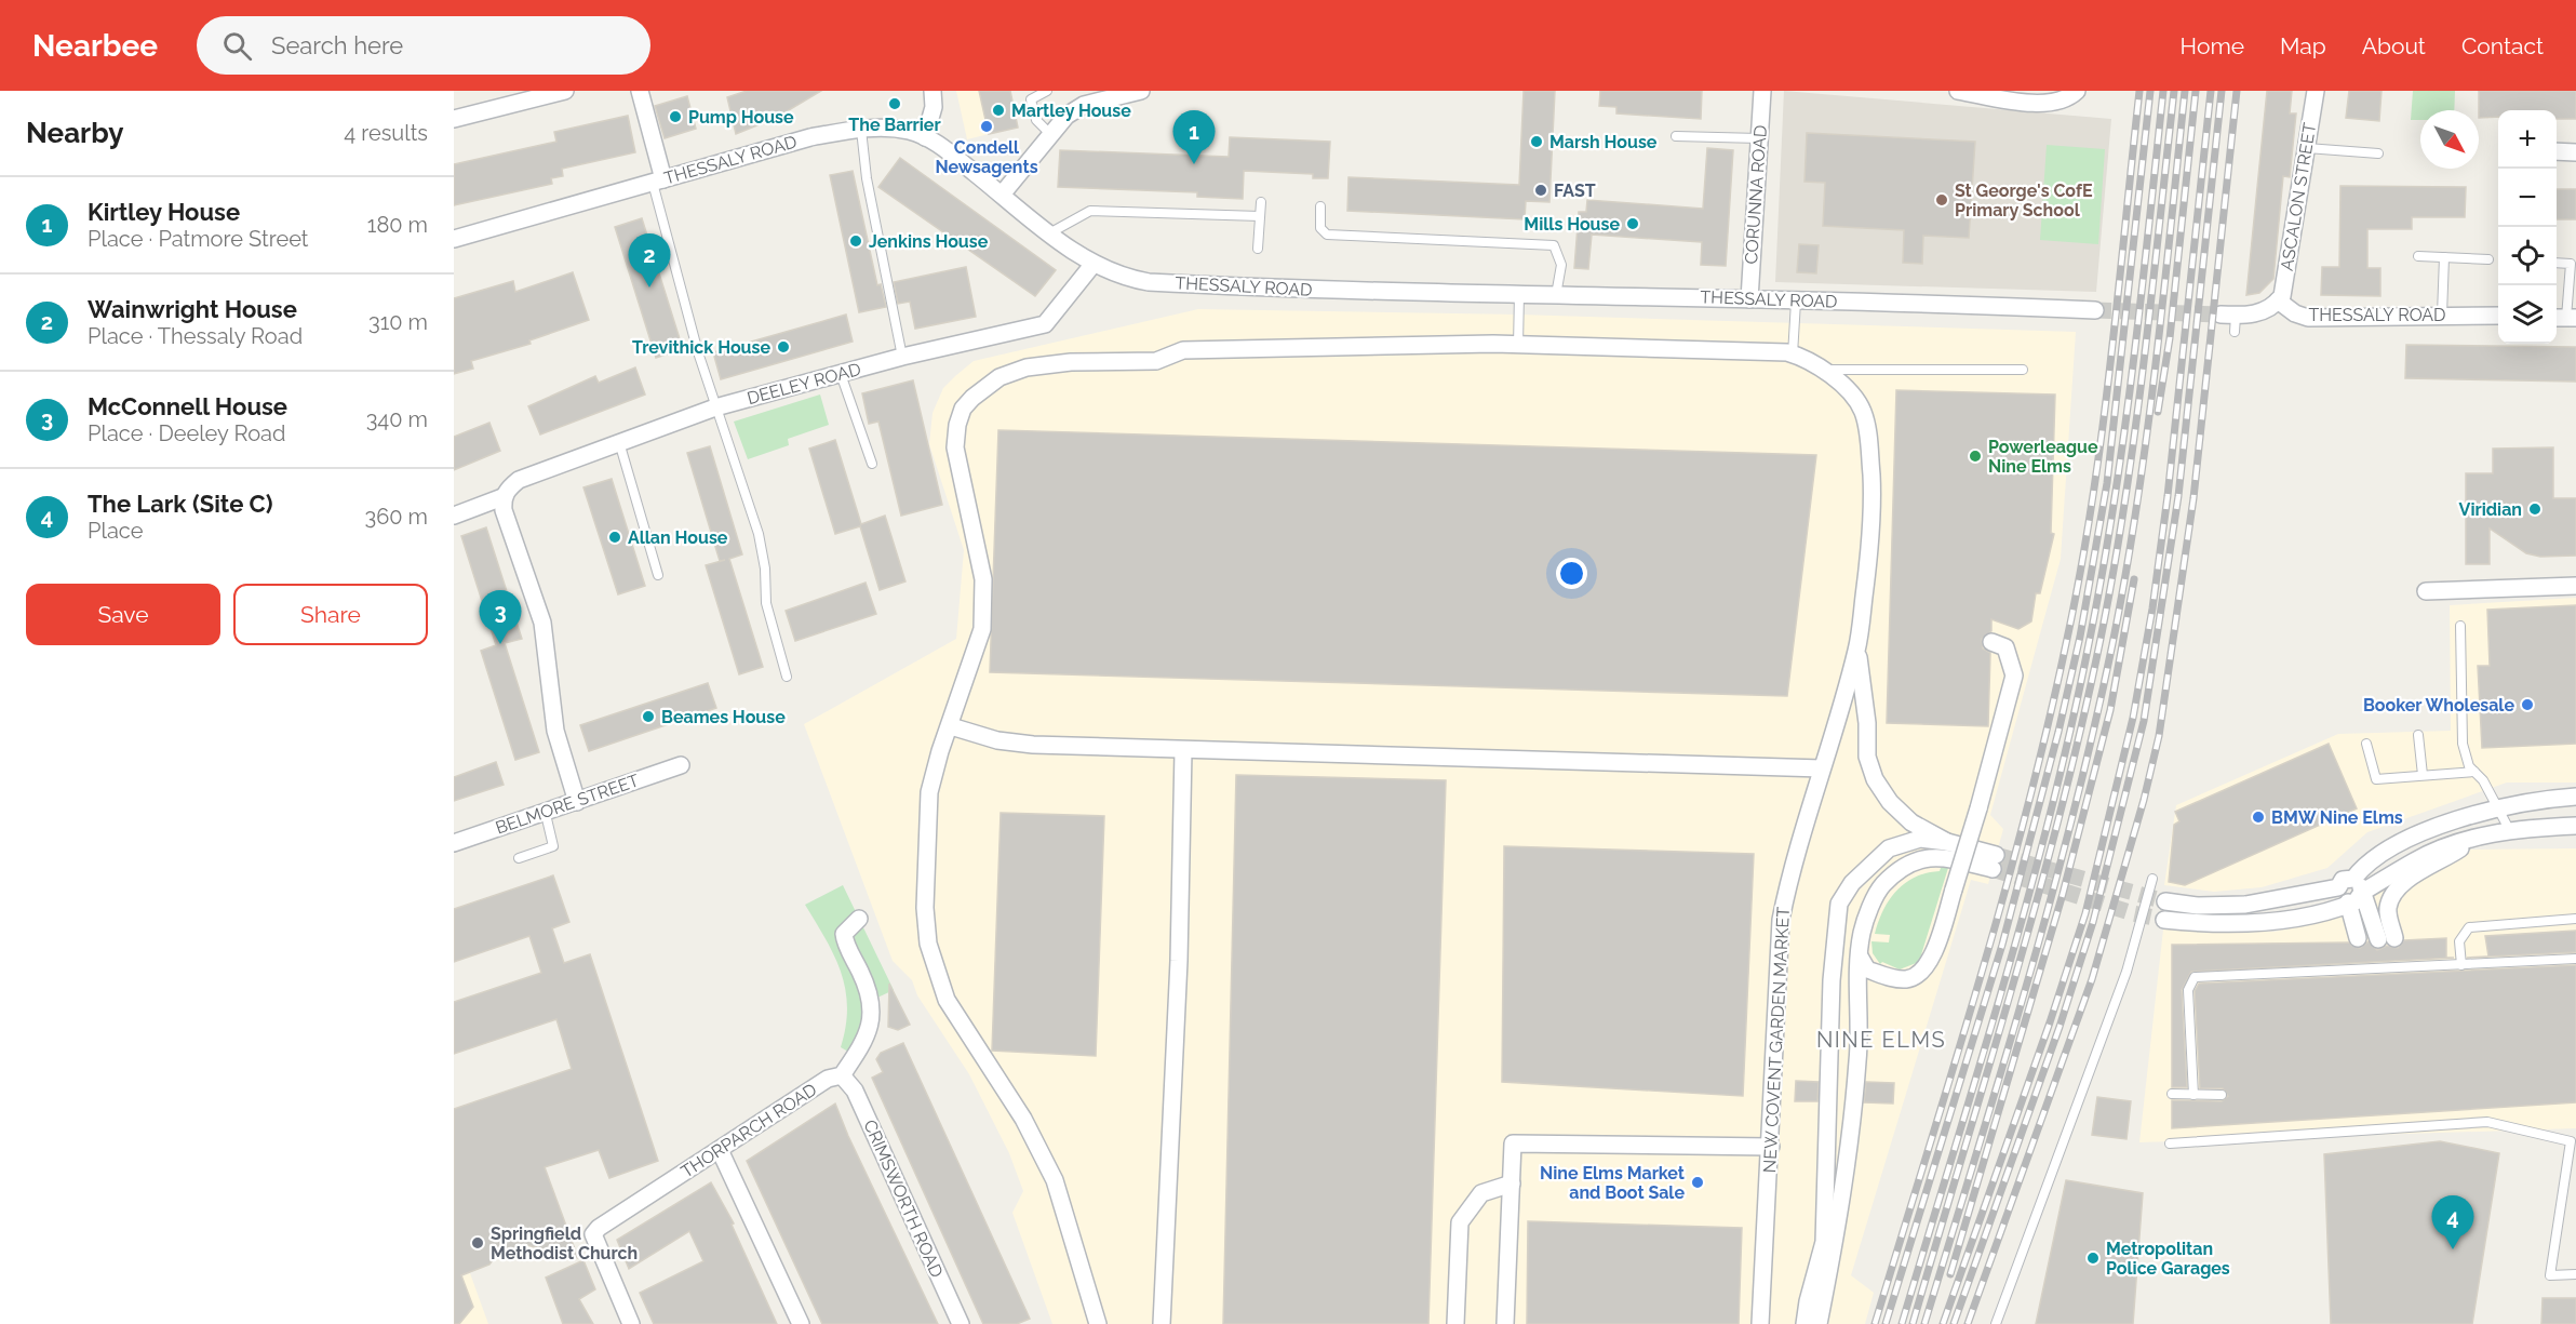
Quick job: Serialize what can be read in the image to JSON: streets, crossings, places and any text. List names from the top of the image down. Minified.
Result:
{"streets":{"street":["THESSALY ROAD","CORUNNA ROAD","ASCALON STREET","DEELEY ROAD","BELMORE STREET","NEW COVENT GARDEN MARKET","THORPARCH ROAD","CRIMSWORTH ROAD"]},"crossings":[["THESSALY ROAD","CORUNNA ROAD"],["THESSALY ROAD","ASCALON STREET"],["THESSALY ROAD","DEELEY ROAD"],["THORPARCH ROAD","CRIMSWORTH ROAD"]],"districts":["NINE ELMS"],"places":["The Barrier","Martley House","Pump House","Condell Newsagents","Marsh House","FAST","St George's CofE Primary School","Mills House","Jenkins House","Trevithick House","Powerleague Nine Elms","Viridian","Allan House","Booker Wholesale","Beames House","BMW Nine Elms","Nine Elms Market and Boot Sale","Springfield Methodist Church","Metropolitan Police Garages"],"north":"bottom right","page":{"header":"Nearbee","search":"Search here","nav":["Home","Map","About","Contact"],"heading":["Nearby","4 results"],"map_buttons":["+","−"],"pins":["1","2","3","4"],"list":[{"mark":"1","name":"Kirtley House","note":"Place · Patmore Street","value":"180 m"},{"mark":"2","name":"Wainwright House","note":"Place · Thessaly Road","value":"310 m"},{"mark":"3","name":"McConnell House","note":"Place · Deeley Road","value":"340 m"},{"mark":"4","name":"The Lark (Site C)","note":"Place","value":"360 m"}],"buttons":["Save","Share"]}}
